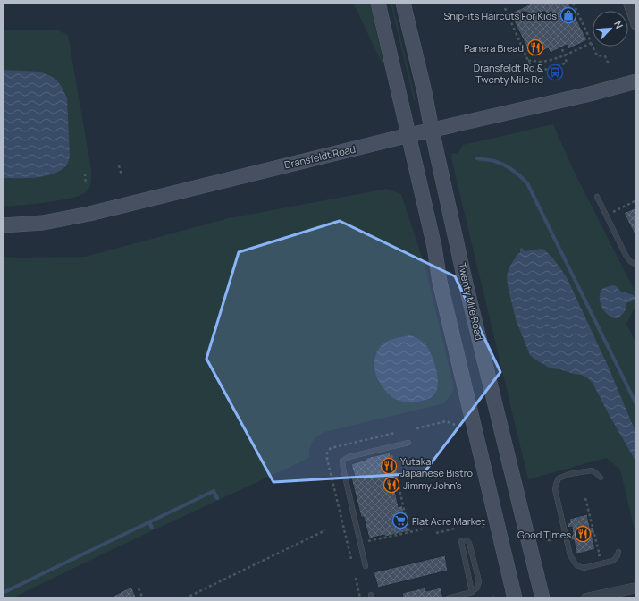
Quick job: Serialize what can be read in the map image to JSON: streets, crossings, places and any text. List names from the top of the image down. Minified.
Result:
{"streets":{"main road":["Dransfeldt Road","Twenty Mile Road"]},"crossings":[["Dransfeldt Road","Twenty Mile Road"]],"places":{"shop":["Snip-its Haircuts For Kids"],"restaurant":["Panera Bread","Yutaka Japanese Bistro","Jimmy John's","Good Times"],"bus stop":["Dransfeldt Rd & Twenty Mile Rd"],"supermarket":["Flat Acre Market"]},"north":"top right"}
